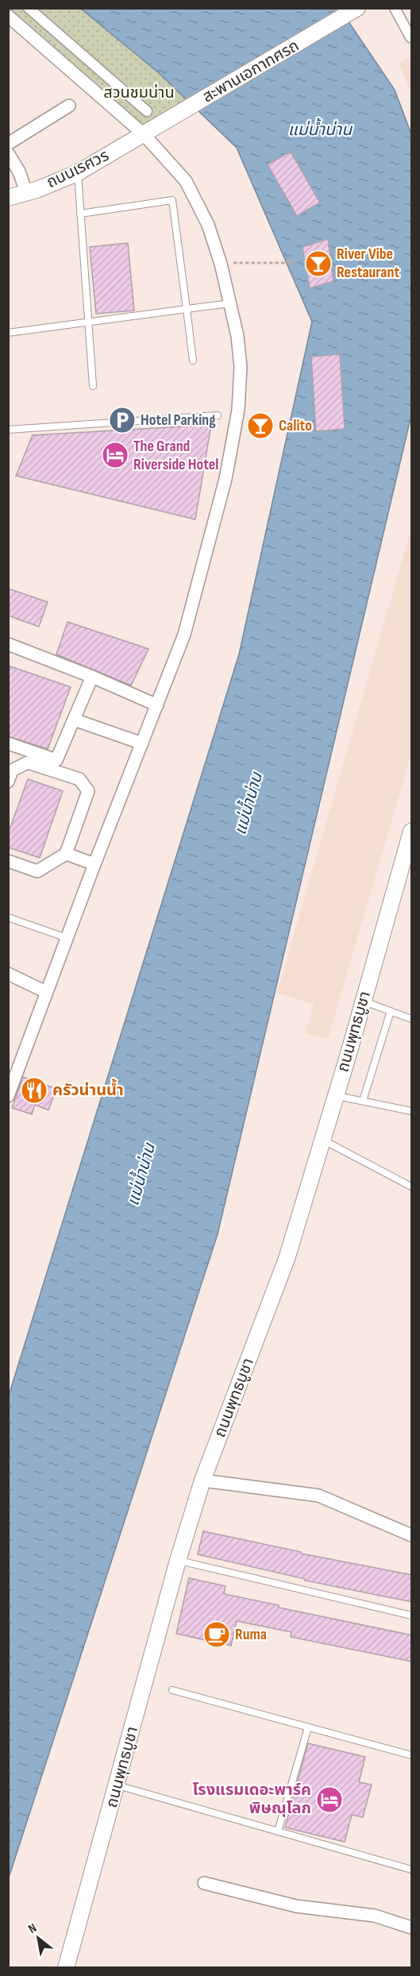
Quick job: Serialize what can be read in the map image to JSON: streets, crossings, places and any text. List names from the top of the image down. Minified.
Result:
{"streets":{"street":["สะพานเอกาทศรถ","ถนนเรศวร","ถนนพุทธบูชา"]},"crossings":[["สะพานเอกาทศรถ","ถนนเรศวร"]],"water":["แม่น้ำน่าน"],"parks":["สวนชมน่าน"],"places":{"bar":["River Vibe Restaurant","Calito"],"parking":["Hotel Parking"],"hotel":["The Grand Riverside Hotel","โรงแรมเดอะพาร์ค พิษณุโลก"],"restaurant":["ครัวน่านน้ำ"],"cafe":["Ruma"]},"north":"top left"}
